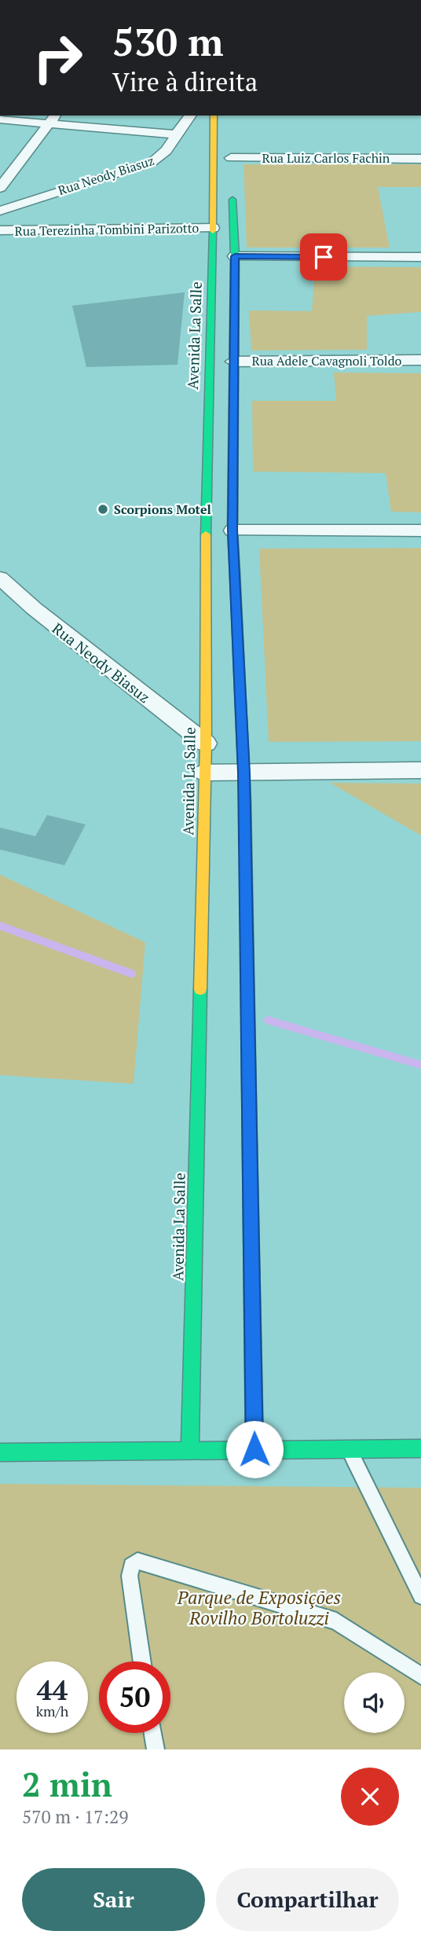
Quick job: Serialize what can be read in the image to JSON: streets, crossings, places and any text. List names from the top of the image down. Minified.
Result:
{"streets":{"main road":["Avenida La Salle"],"street":["Rua Luiz Carlos Fachin","Rua Neody Biasuz","Rua Terezinha Tombini Parizotto","Rua Adele Cavagnoli Toldo"]},"crossings":[["Rua Neody Biasuz","Avenida La Salle"],["Rua Terezinha Tombini Parizotto","Avenida La Salle"]],"parks":["Parque de Exposições Rovilho Bortoluzzi"],"places":["Scorpions Motel"],"page":{"turn":["530 m","Vire à direita"],"speed":"44 km/h","limit":"50","heading":["2 min","570 m · 17:29"],"buttons":["Sair","Compartilhar"]}}
